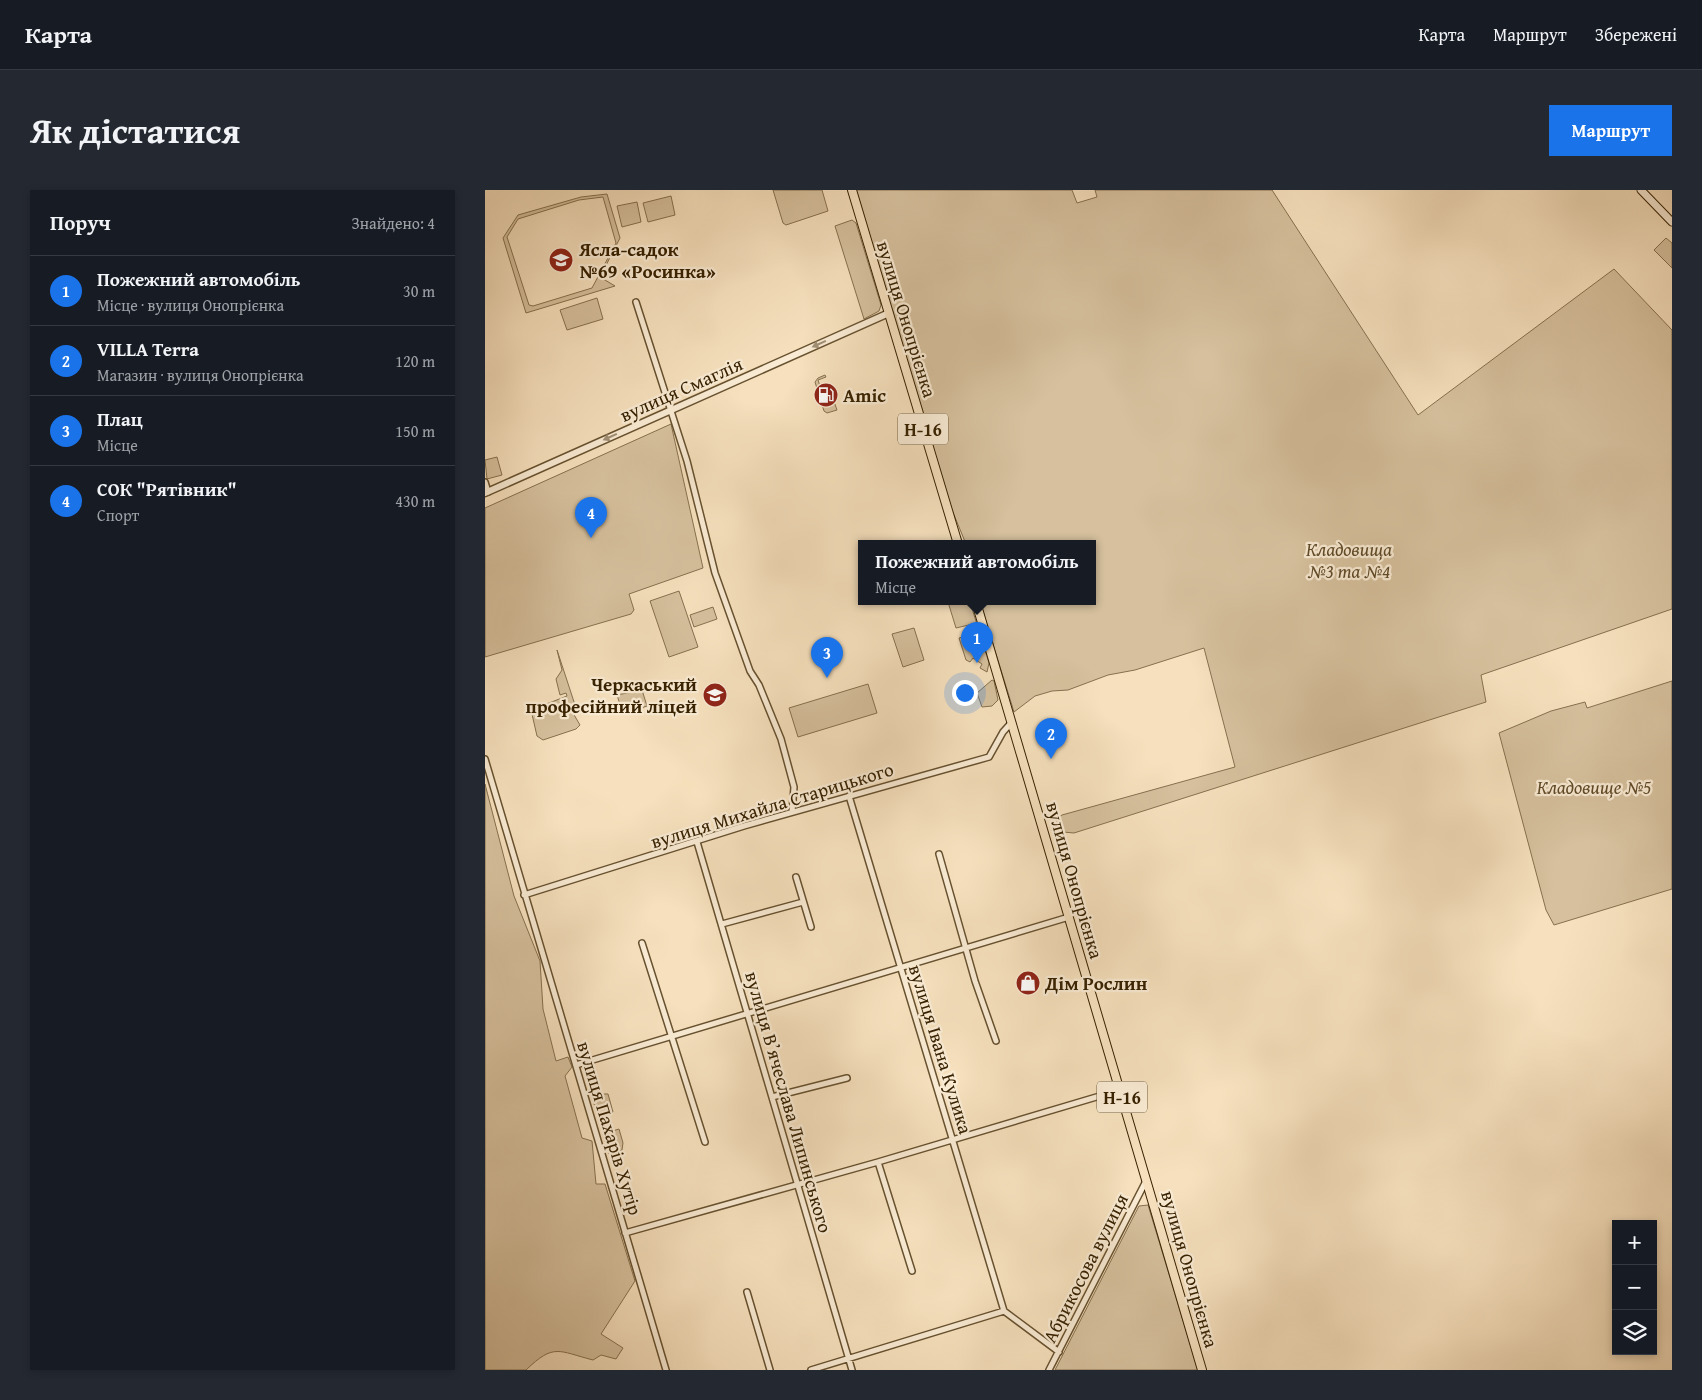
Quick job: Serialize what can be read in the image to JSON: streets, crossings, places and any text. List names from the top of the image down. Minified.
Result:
{"streets":{"main road":["вулиця Онопрієнка","Н-16"],"street":["вулиця Смаглія","вулиця Михайла Старицького","вулиця Івана Кулика","вулиця Вʼячеслава Липинського","вулиця Пахарів Хутір","Абрикосова вулиця"]},"crossings":[["вулиця Онопрієнка","вулиця Смаглія"],["вулиця Онопрієнка","вулиця Михайла Старицького"],["вулиця Онопрієнка","Абрикосова вулиця"],["вулиця Михайла Старицького","вулиця Івана Кулика"],["вулиця Михайла Старицького","вулиця Вʼячеслава Липинського"],["вулиця Михайла Старицького","вулиця Пахарів Хутір"]],"one_way":["вулиця Смаглія"],"parks":["Кладовища №3 та №4","Кладовище №5"],"places":{"school or university":["Ясла-садок №69 «Росинка»","Черкаський професійний ліцей"],"fuel station":["Amic"],"shop":["Дім Рослин"]},"page":{"header":"Карта","nav":["Карта","Маршрут","Збережені"],"title":"Як дістатися","buttons":"Маршрут","heading":["Поруч","Знайдено: 4"],"list":[{"mark":"1","name":"Пожежний автомобіль","note":"Місце · вулиця Онопрієнка","value":"30 m"},{"mark":"2","name":"VILLA Terra","note":"Магазин · вулиця Онопрієнка","value":"120 m"},{"mark":"3","name":"Плац","note":"Місце","value":"150 m"},{"mark":"4","name":"СОК \"Рятівник\"","note":"Спорт","value":"430 m"}],"pins":["4","1","3","2"],"popup":["Пожежний автомобіль","Місце"],"map_buttons":["+","−"]}}
